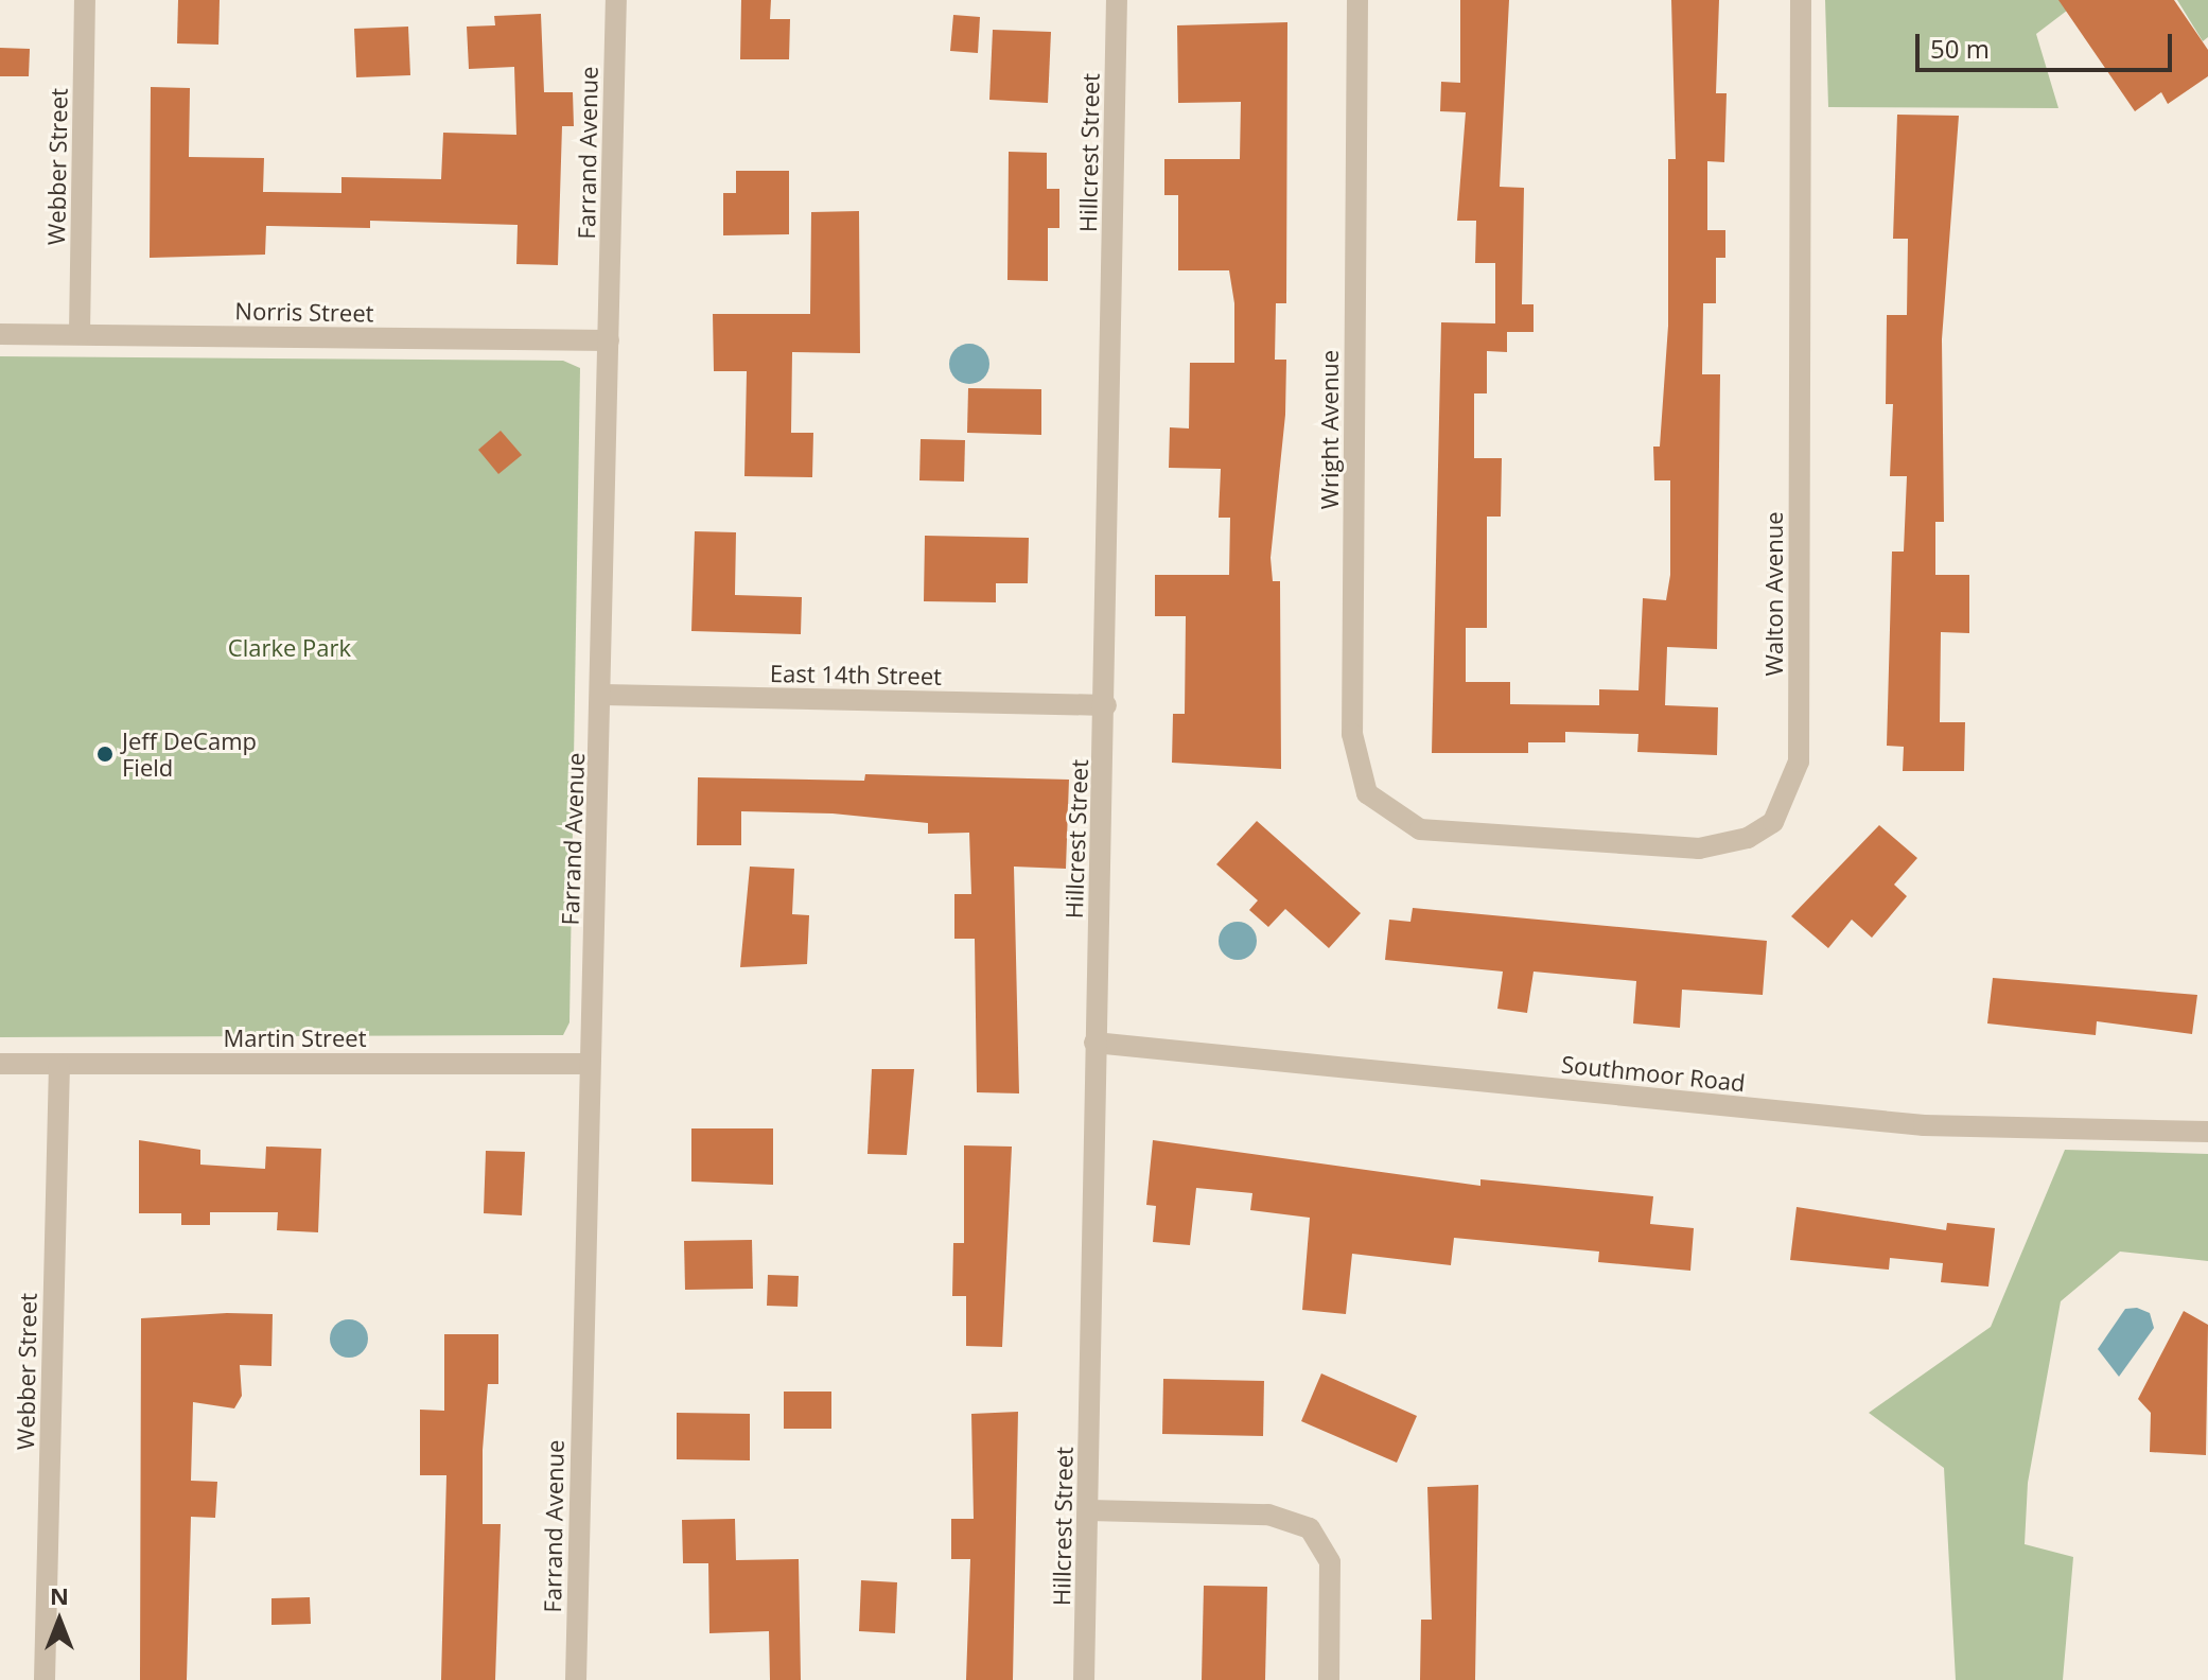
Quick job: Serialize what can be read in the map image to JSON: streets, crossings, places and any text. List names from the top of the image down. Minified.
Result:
{"streets":{"street":["Farrand Avenue","Hillcrest Street","Webber Street","Norris Street","Wright Avenue","Walton Avenue","East 14th Street","Martin Street","Southmoor Road"]},"crossings":[["Farrand Avenue","Norris Street"],["Farrand Avenue","East 14th Street"],["Farrand Avenue","Martin Street"],["Hillcrest Street","East 14th Street"],["Hillcrest Street","Southmoor Road"],["Webber Street","Norris Street"],["Webber Street","Martin Street"],["Wright Avenue","Walton Avenue"]],"parks":["Clarke Park"],"places":["Jeff DeCamp Field"],"scale_bar":"50 m","north":"top"}
